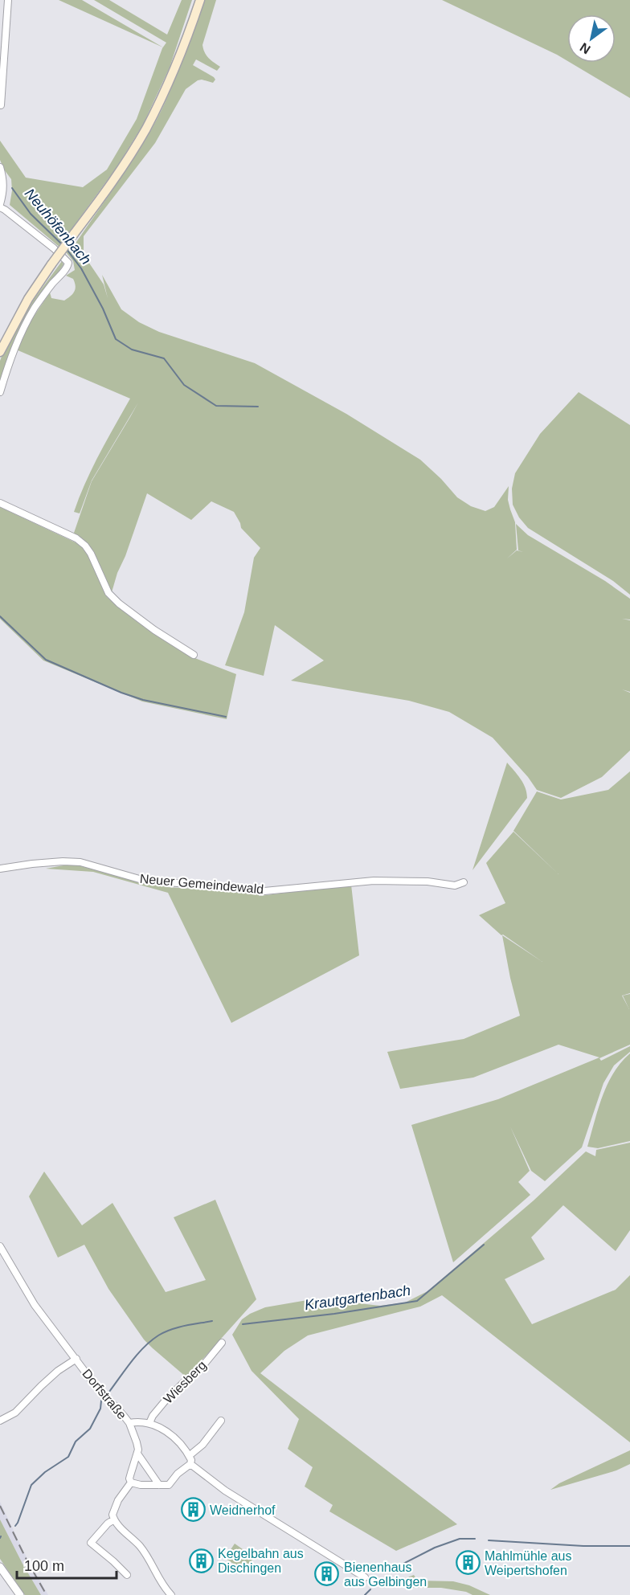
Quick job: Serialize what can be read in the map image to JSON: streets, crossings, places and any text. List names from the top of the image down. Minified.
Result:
{"streets":{"street":["Neuer Gemeindewald","Wiesberg","Dorfstraße"]},"water":["Neuhöfenbach","Krautgartenbach"],"places":{"building":["Weidnerhof","Kegelbahn aus Dischingen","Mahlmühle aus Weipertshofen","Bienenhaus aus Gelbingen"]},"scale_bar":"100 m","north":"bottom left"}
